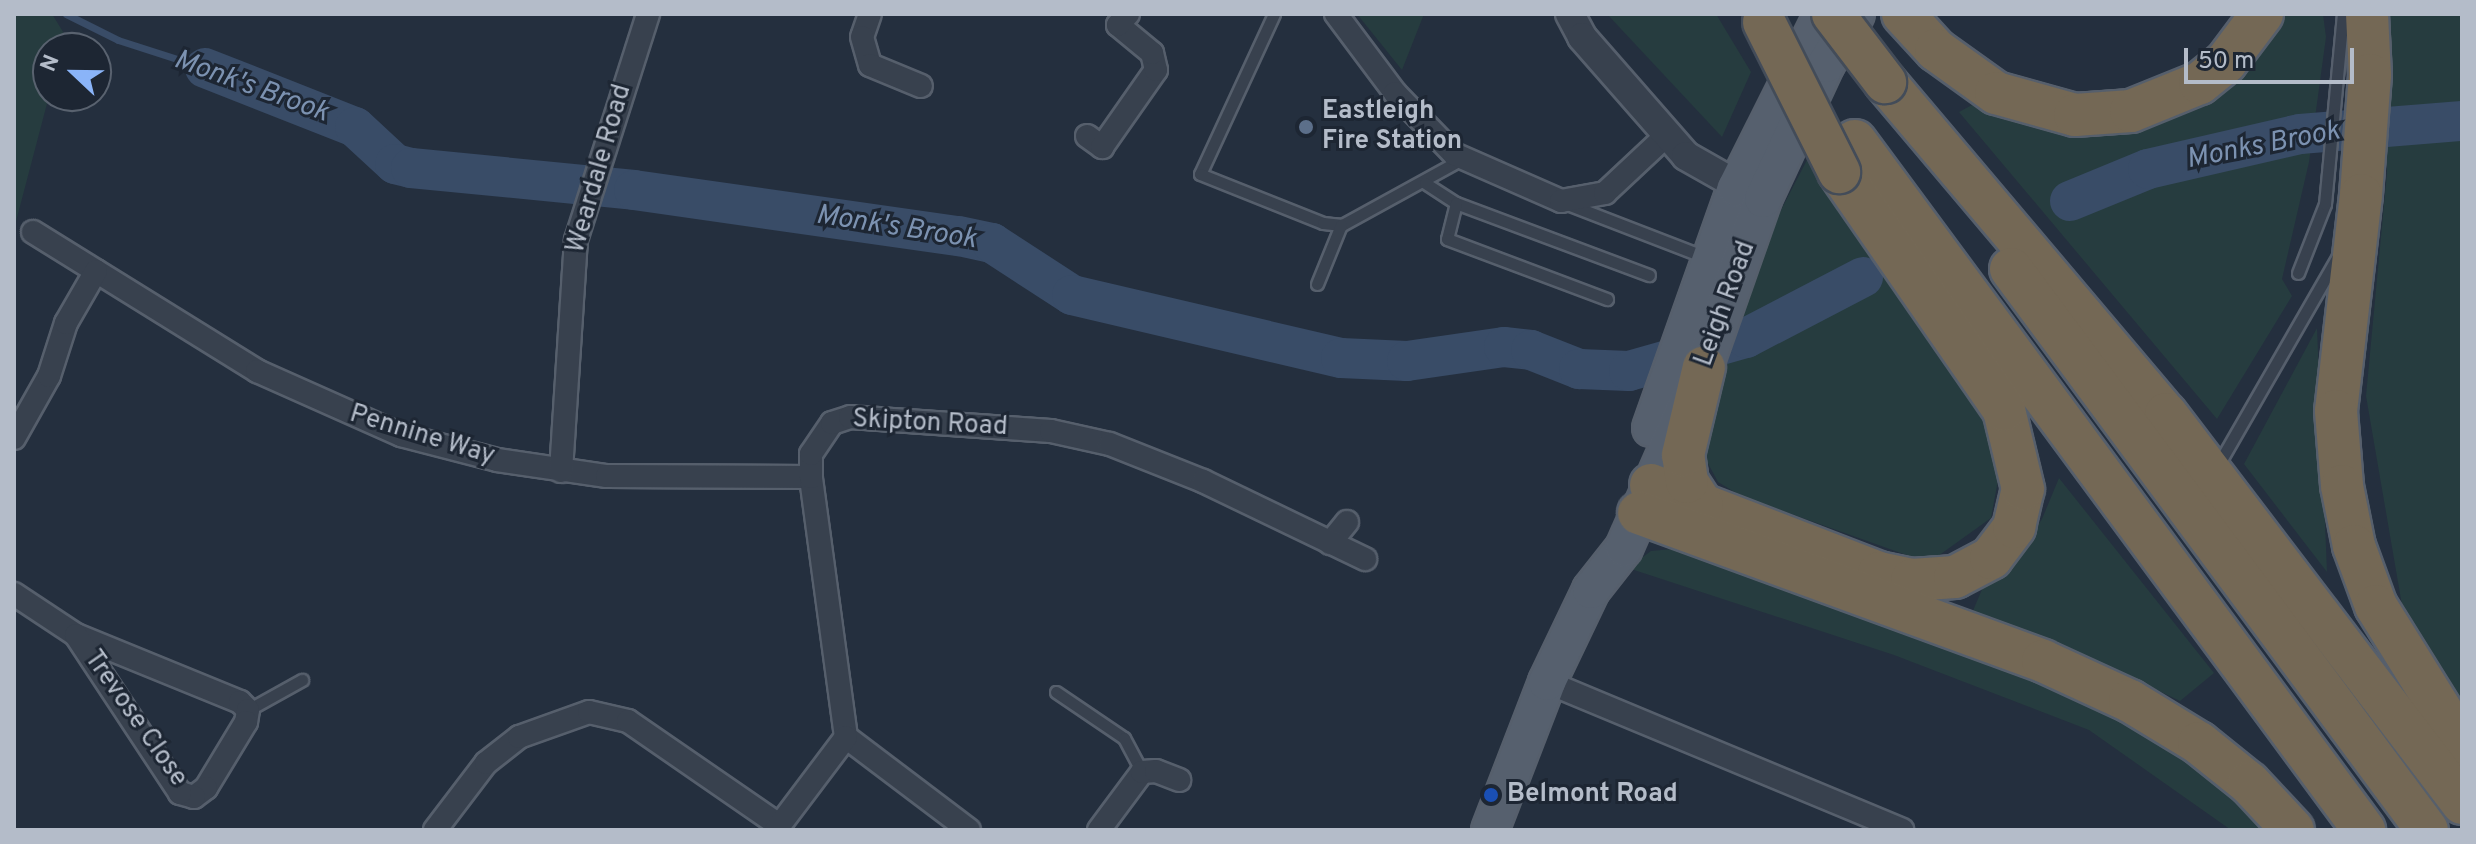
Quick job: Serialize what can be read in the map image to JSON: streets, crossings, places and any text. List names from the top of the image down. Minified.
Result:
{"streets":{"main road":["Leigh Road"],"street":["Weardale Road","Skipton Road","Pennine Way","Trevose Close"]},"crossings":[["Weardale Road","Pennine Way"],["Skipton Road","Pennine Way"]],"water":["Monk's Brook","Monks Brook"],"places":["Eastleigh Fire Station","Belmont Road"],"scale_bar":"50 m","north":"left"}
